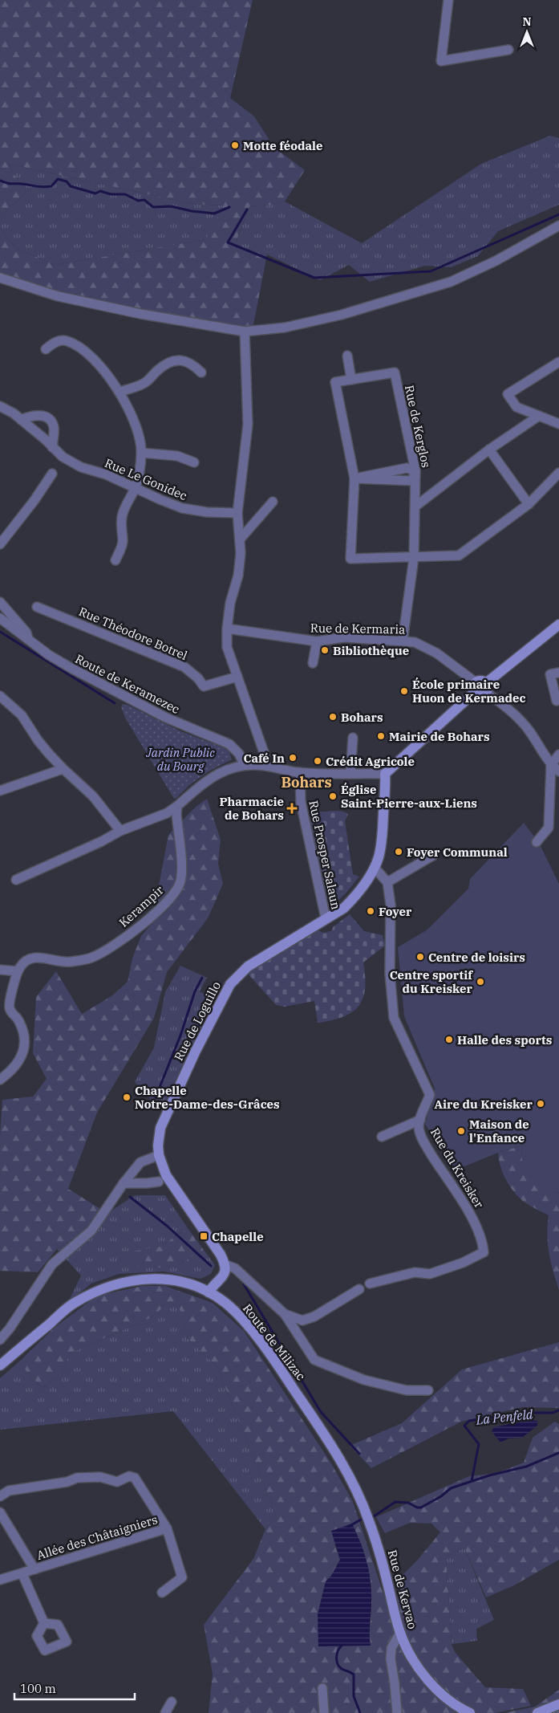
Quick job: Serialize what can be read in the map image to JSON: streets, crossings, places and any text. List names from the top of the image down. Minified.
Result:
{"streets":{"street":["Rue de Kerglos","Rue Le Gonidec","Rue de Kermaria","Rue Théodore Botrel","Route de Keramezec","Rue Prosper Salaun","Kerampir","Rue de Loguillo","Rue du Kreisker","Route de Milizac","Allée des Châtaigniers","Rue de Kervao"]},"crossings":[["Rue de Kerglos","Rue de Kermaria"],["Rue Prosper Salaun","Rue de Loguillo"],["Route de Milizac","Rue de Kervao"]],"districts":["Bohars"],"water":["La Penfeld"],"parks":["Jardin Public du Bourg"],"places":{"other":["Motte féodale","Bibliothèque","École primaire Huon de Kermadec","Bohars","Mairie de Bohars","Café In","Crédit Agricole","Église Saint-Pierre-aux-Liens","Foyer Communal","Foyer","Centre de loisirs","Centre sportif du Kreisker","Halle des sports","Chapelle Notre-Dame-des-Grâces","Aire du Kreisker","Maison de l'Enfance"],"health":["Pharmacie de Bohars"],"transit":["Chapelle"]},"scale_bar":"100 m","north":"top"}
